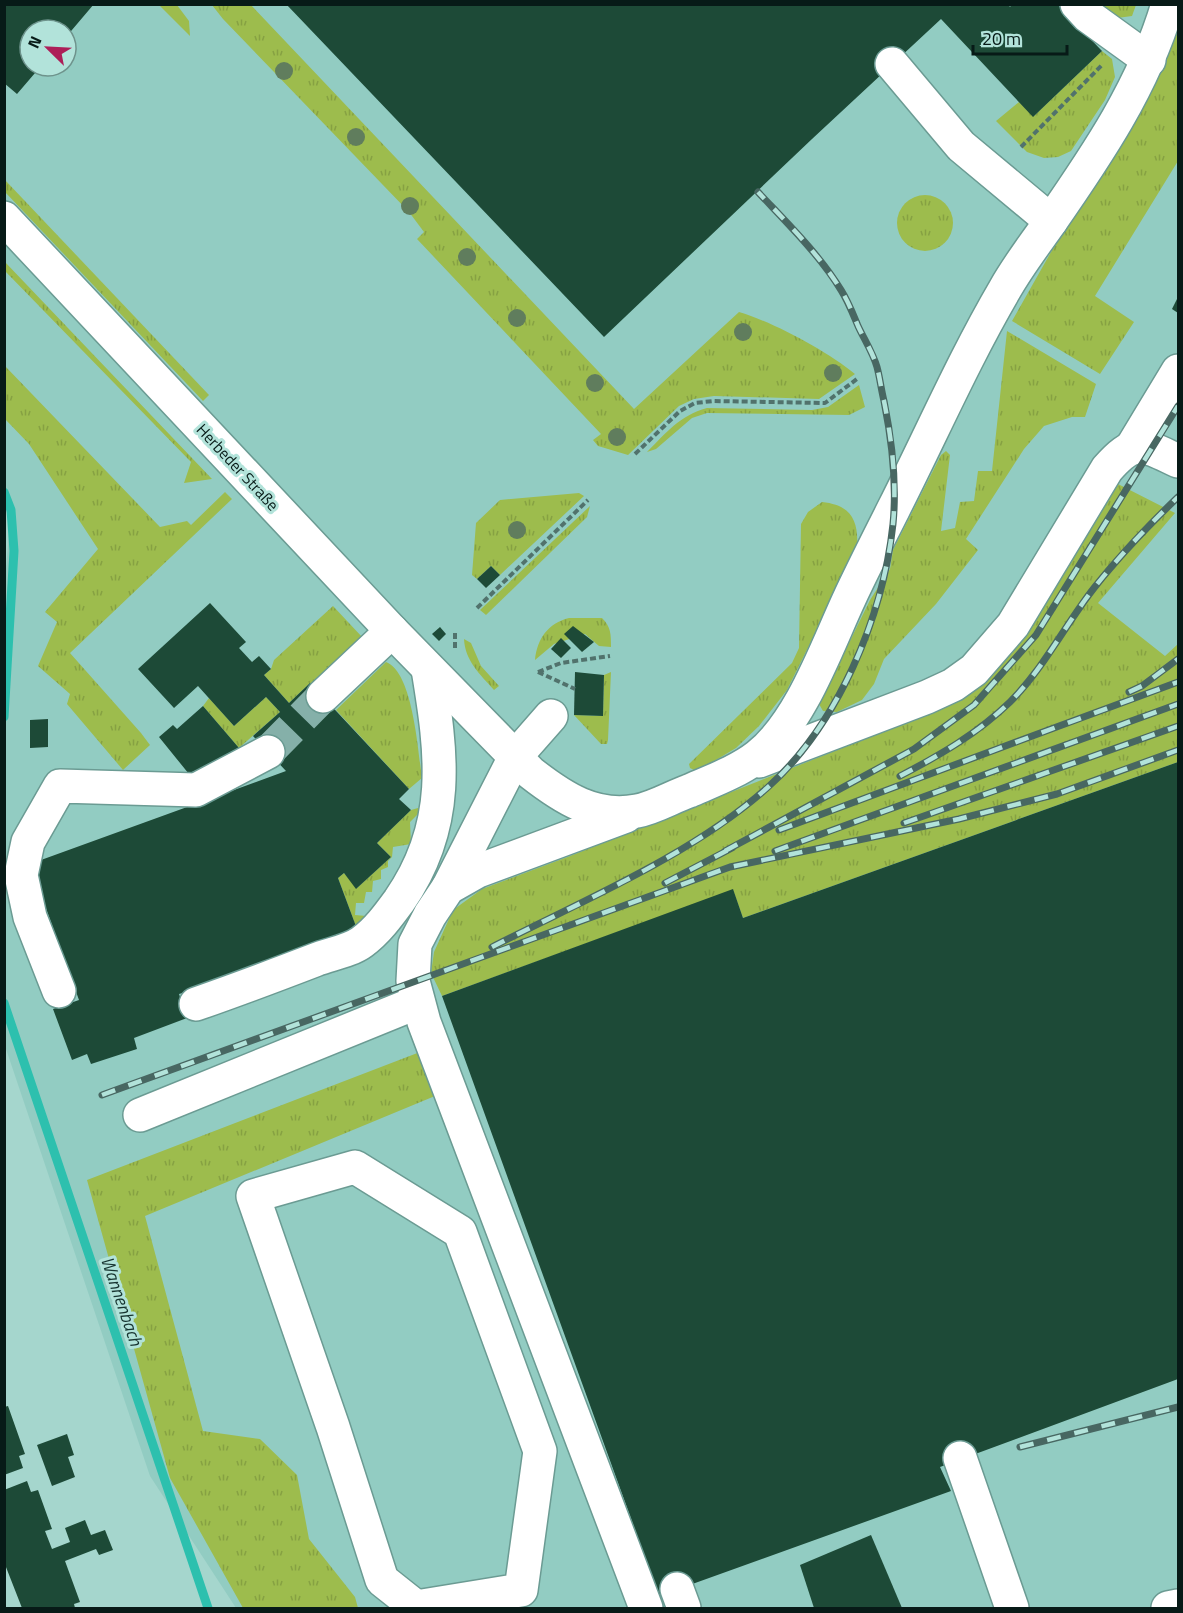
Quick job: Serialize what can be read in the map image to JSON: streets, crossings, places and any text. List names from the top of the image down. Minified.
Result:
{"streets":{"lane":["Herbeder Straße"]},"water":["Wannenbach"],"scale_bar":"20 m","north":"top left"}
